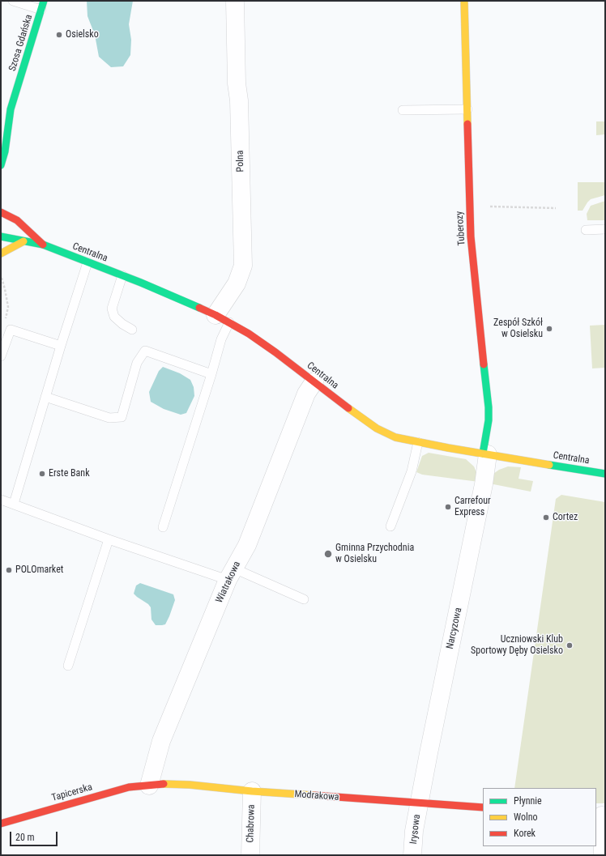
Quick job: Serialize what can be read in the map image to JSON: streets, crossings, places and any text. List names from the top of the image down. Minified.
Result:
{"streets":{"street":["Szosa Gdańska","Polna","Tuberozy","Centralna","Wiatrakowa","Narcyzowa","Tapicerska","Modrakowa","Chabrowa","Irysowa"]},"crossings":[["Polna","Centralna"],["Tuberozy","Centralna"],["Tuberozy","Narcyzowa"],["Centralna","Wiatrakowa"],["Centralna","Narcyzowa"],["Wiatrakowa","Tapicerska"],["Wiatrakowa","Modrakowa"],["Narcyzowa","Modrakowa"],["Narcyzowa","Irysowa"],["Tapicerska","Modrakowa"],["Modrakowa","Chabrowa"],["Modrakowa","Irysowa"]],"places":["Osielsko","Zespół Szkół w Osielsku","Erste Bank","Carrefour Express","Cortez","Gminna Przychodnia w Osielsku","POLOmarket","Uczniowski Klub Sportowy Dęby Osielsko"],"legend":["Płynnie","Wolno","Korek"],"scale_bar":"20 m"}
